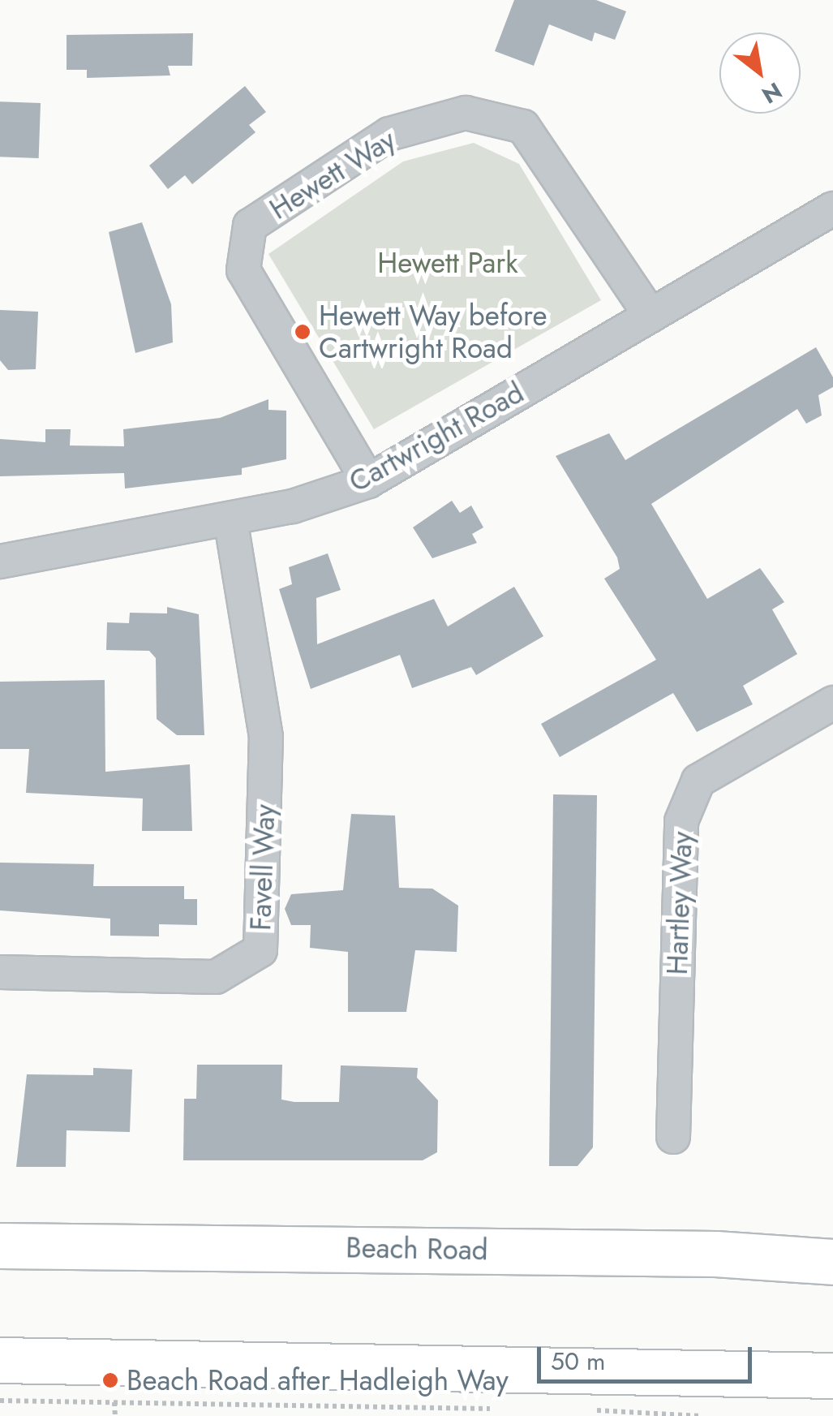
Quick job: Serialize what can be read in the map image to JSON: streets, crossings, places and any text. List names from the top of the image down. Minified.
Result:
{"streets":{"main road":["Beach Road"],"street":["Hewett Way","Cartwright Road","Favell Way","Hartley Way"]},"crossings":[["Hewett Way","Cartwright Road"],["Cartwright Road","Favell Way"]],"parks":["Hewett Park"],"places":["Hewett Way before Cartwright Road","Beach Road after Hadleigh Way"],"scale_bar":"50 m","north":"bottom right"}
